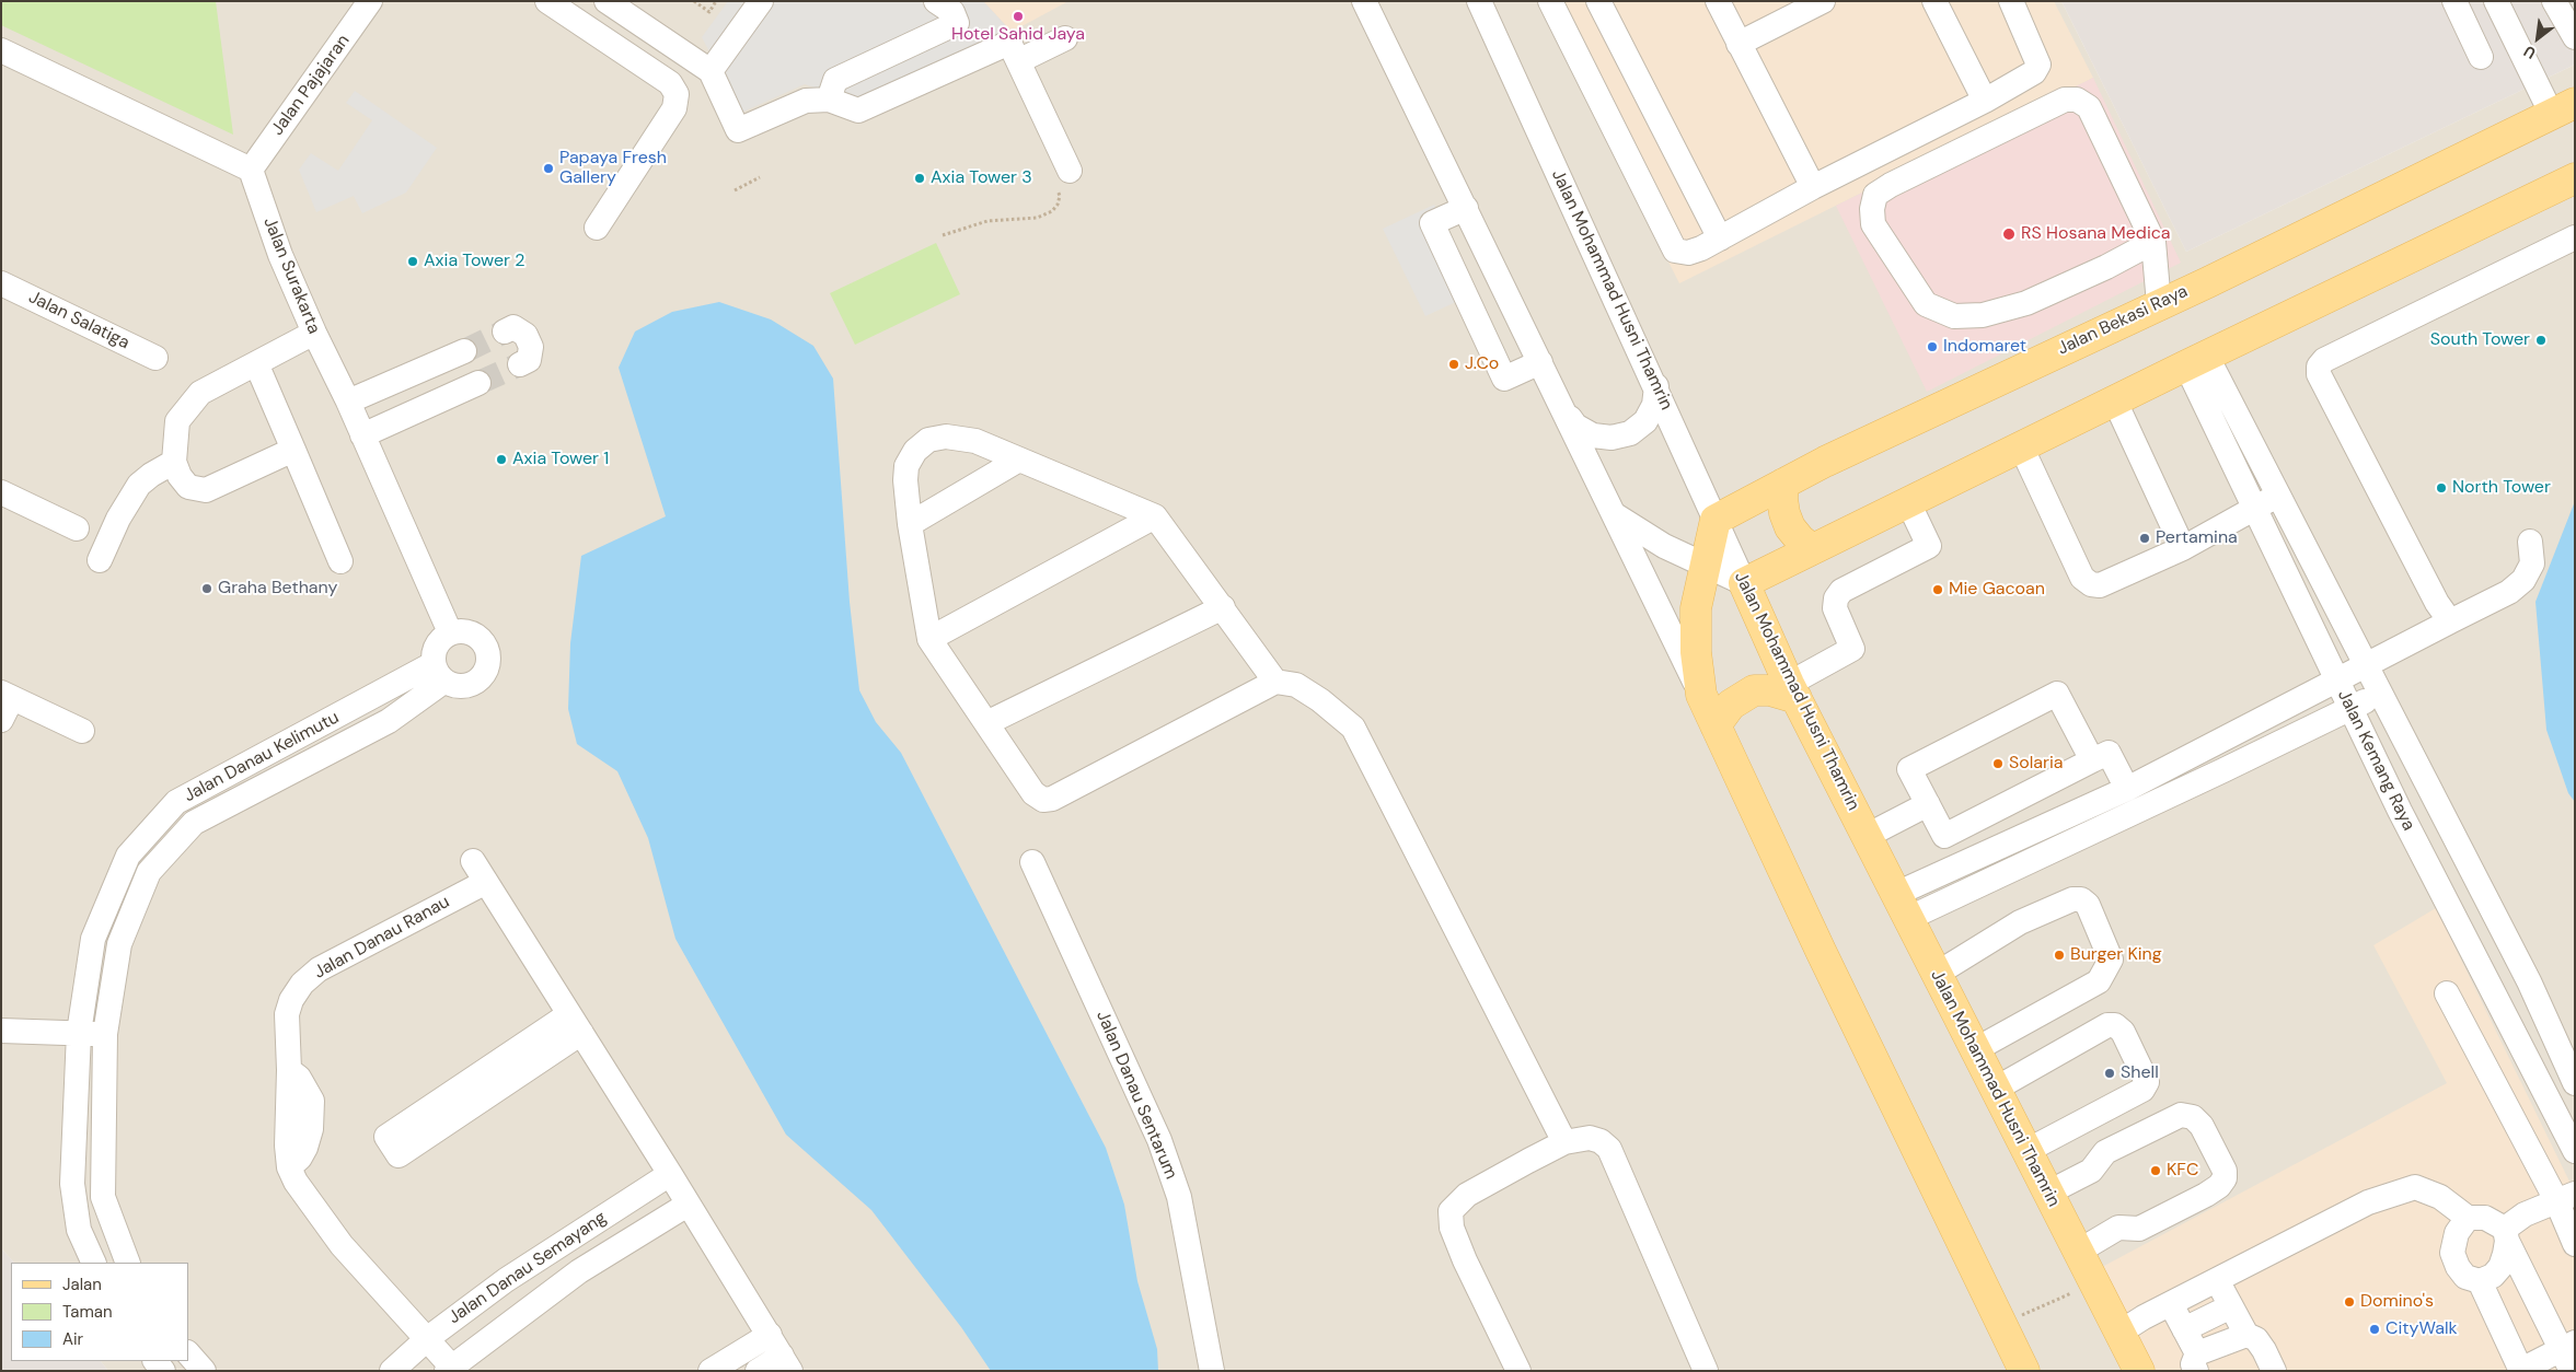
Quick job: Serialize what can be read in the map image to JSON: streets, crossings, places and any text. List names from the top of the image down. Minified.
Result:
{"streets":{"main road":["Jalan Mohammad Husni Thamrin","Jalan Bekasi Raya"],"street":["Jalan Pajajaran","Jalan Surakarta","Jalan Salatiga","Jalan Danau Kelimutu","Jalan Kemang Raya","Jalan Danau Ranau","Jalan Danau Sentarum","Jalan Danau Semayang"]},"crossings":[["Jalan Pajajaran","Jalan Surakarta"],["Jalan Surakarta","Jalan Danau Kelimutu"],["Jalan Mohammad Husni Thamrin","Jalan Bekasi Raya"],["Jalan Danau Ranau","Jalan Danau Semayang"]],"places":["Hotel Sahid Jaya","Papaya Fresh Gallery","Axia Tower 3","RS Hosana Medica","Axia Tower 2","South Tower","Indomaret","J.Co","Axia Tower 1","North Tower","Pertamina","Graha Bethany","Mie Gacoan","Solaria","Burger King","Shell","KFC","Domino's","CityWalk"],"legend":["Jalan","Taman","Air"],"north":"bottom left"}
